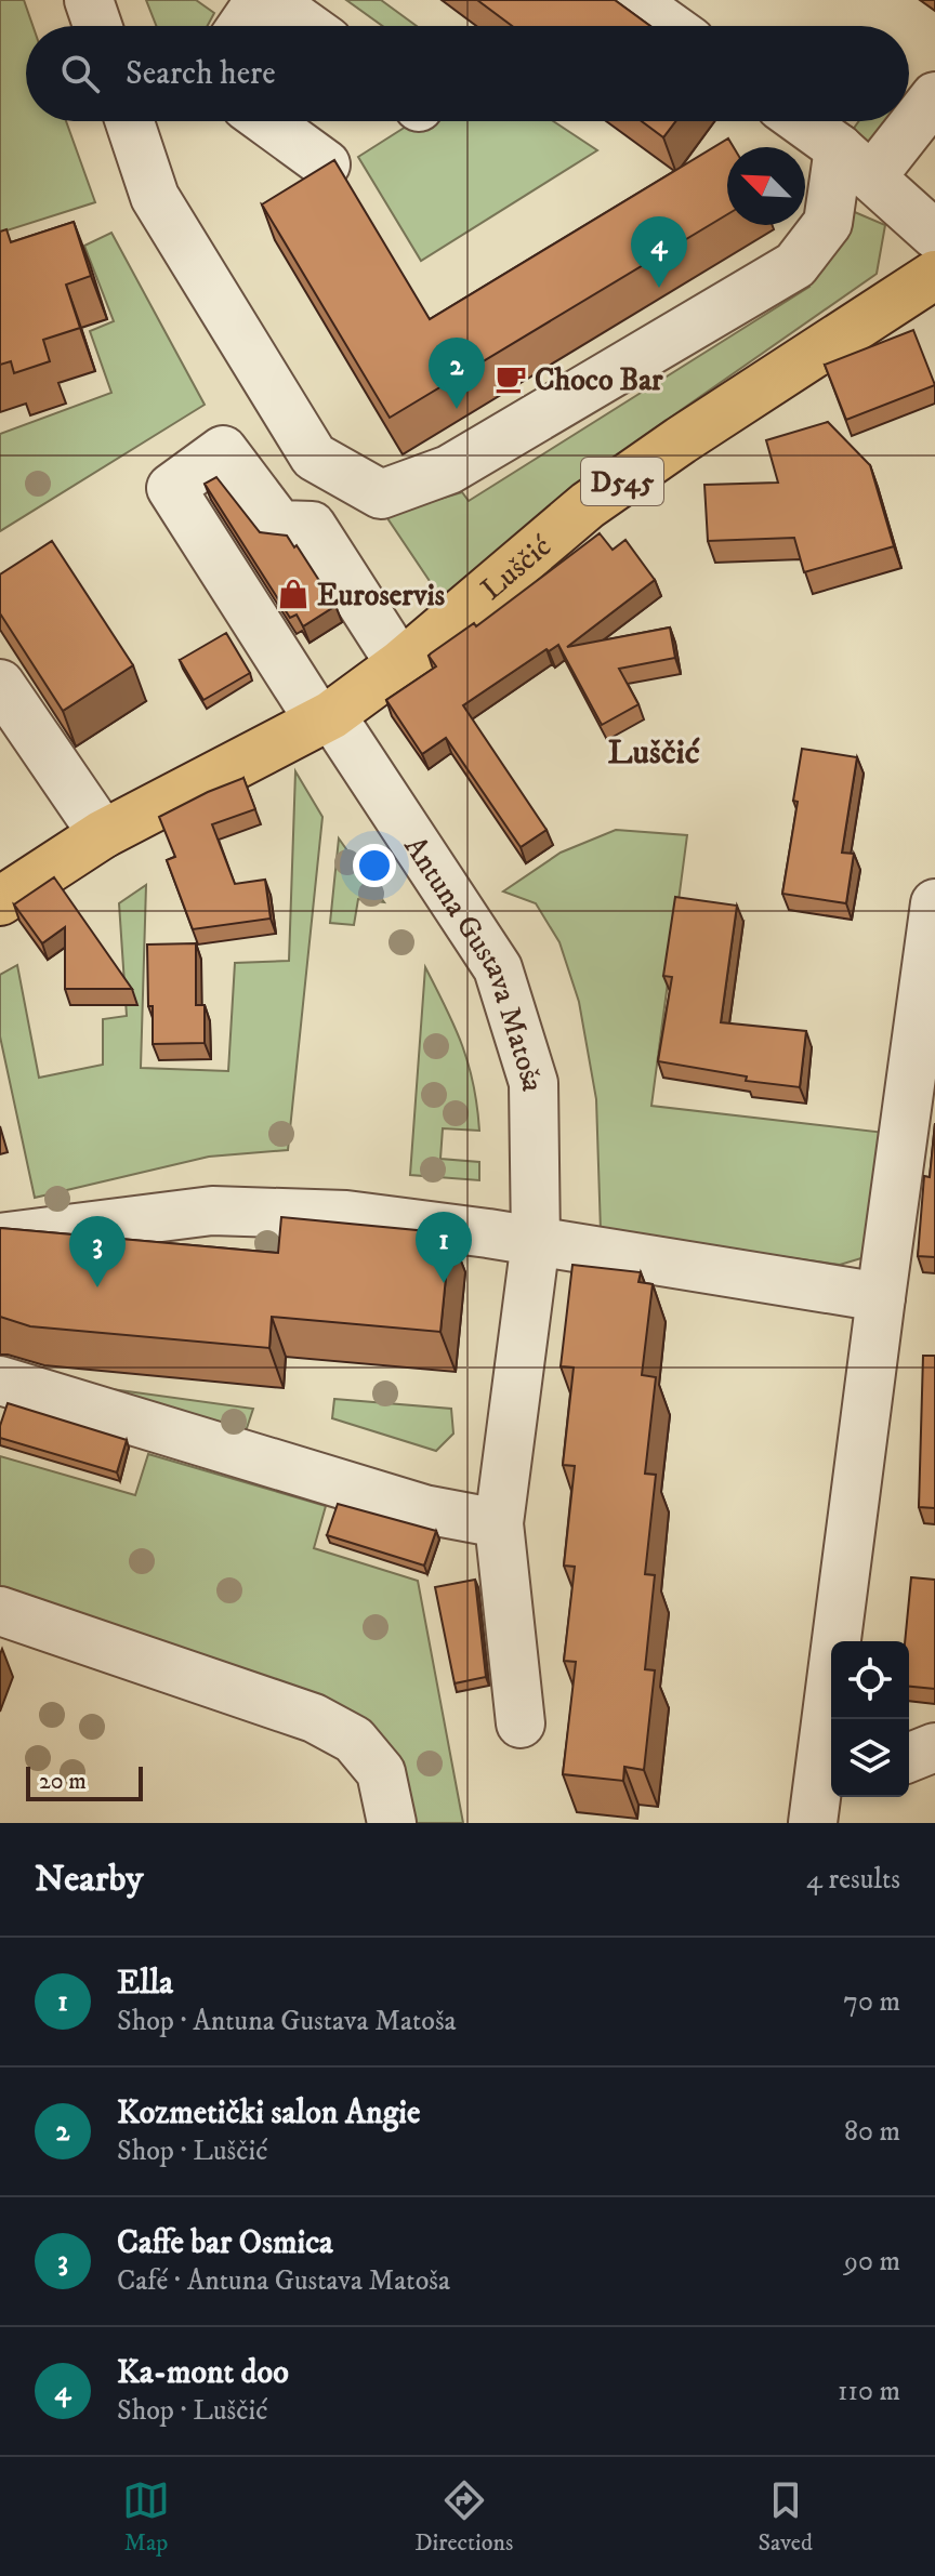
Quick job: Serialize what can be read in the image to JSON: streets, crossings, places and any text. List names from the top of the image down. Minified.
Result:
{"streets":{"main road":["D545","Luščić"],"street":["Antuna Gustava Matoša"]},"crossings":[["Luščić","Antuna Gustava Matoša"]],"districts":["Luščić"],"places":{"cafe":["Choco Bar"],"shop":["Euroservis"]},"scale_bar":"20 m","north":"top left","page":{"search":"Search here","pins":["4","2","1","3"],"scale":"20 m","heading":["Nearby","4 results"],"list":[{"mark":"1","name":"Ella","note":"Shop · Antuna Gustava Matoša","value":"70 m"},{"mark":"2","name":"Kozmetički salon Angie","note":"Shop · Luščić","value":"80 m"},{"mark":"3","name":"Caffe bar Osmica","note":"Café · Antuna Gustava Matoša","value":"90 m"},{"mark":"4","name":"Ka-mont doo","note":"Shop · Luščić","value":"110 m"}],"nav":["Map","Directions","Saved"]}}
